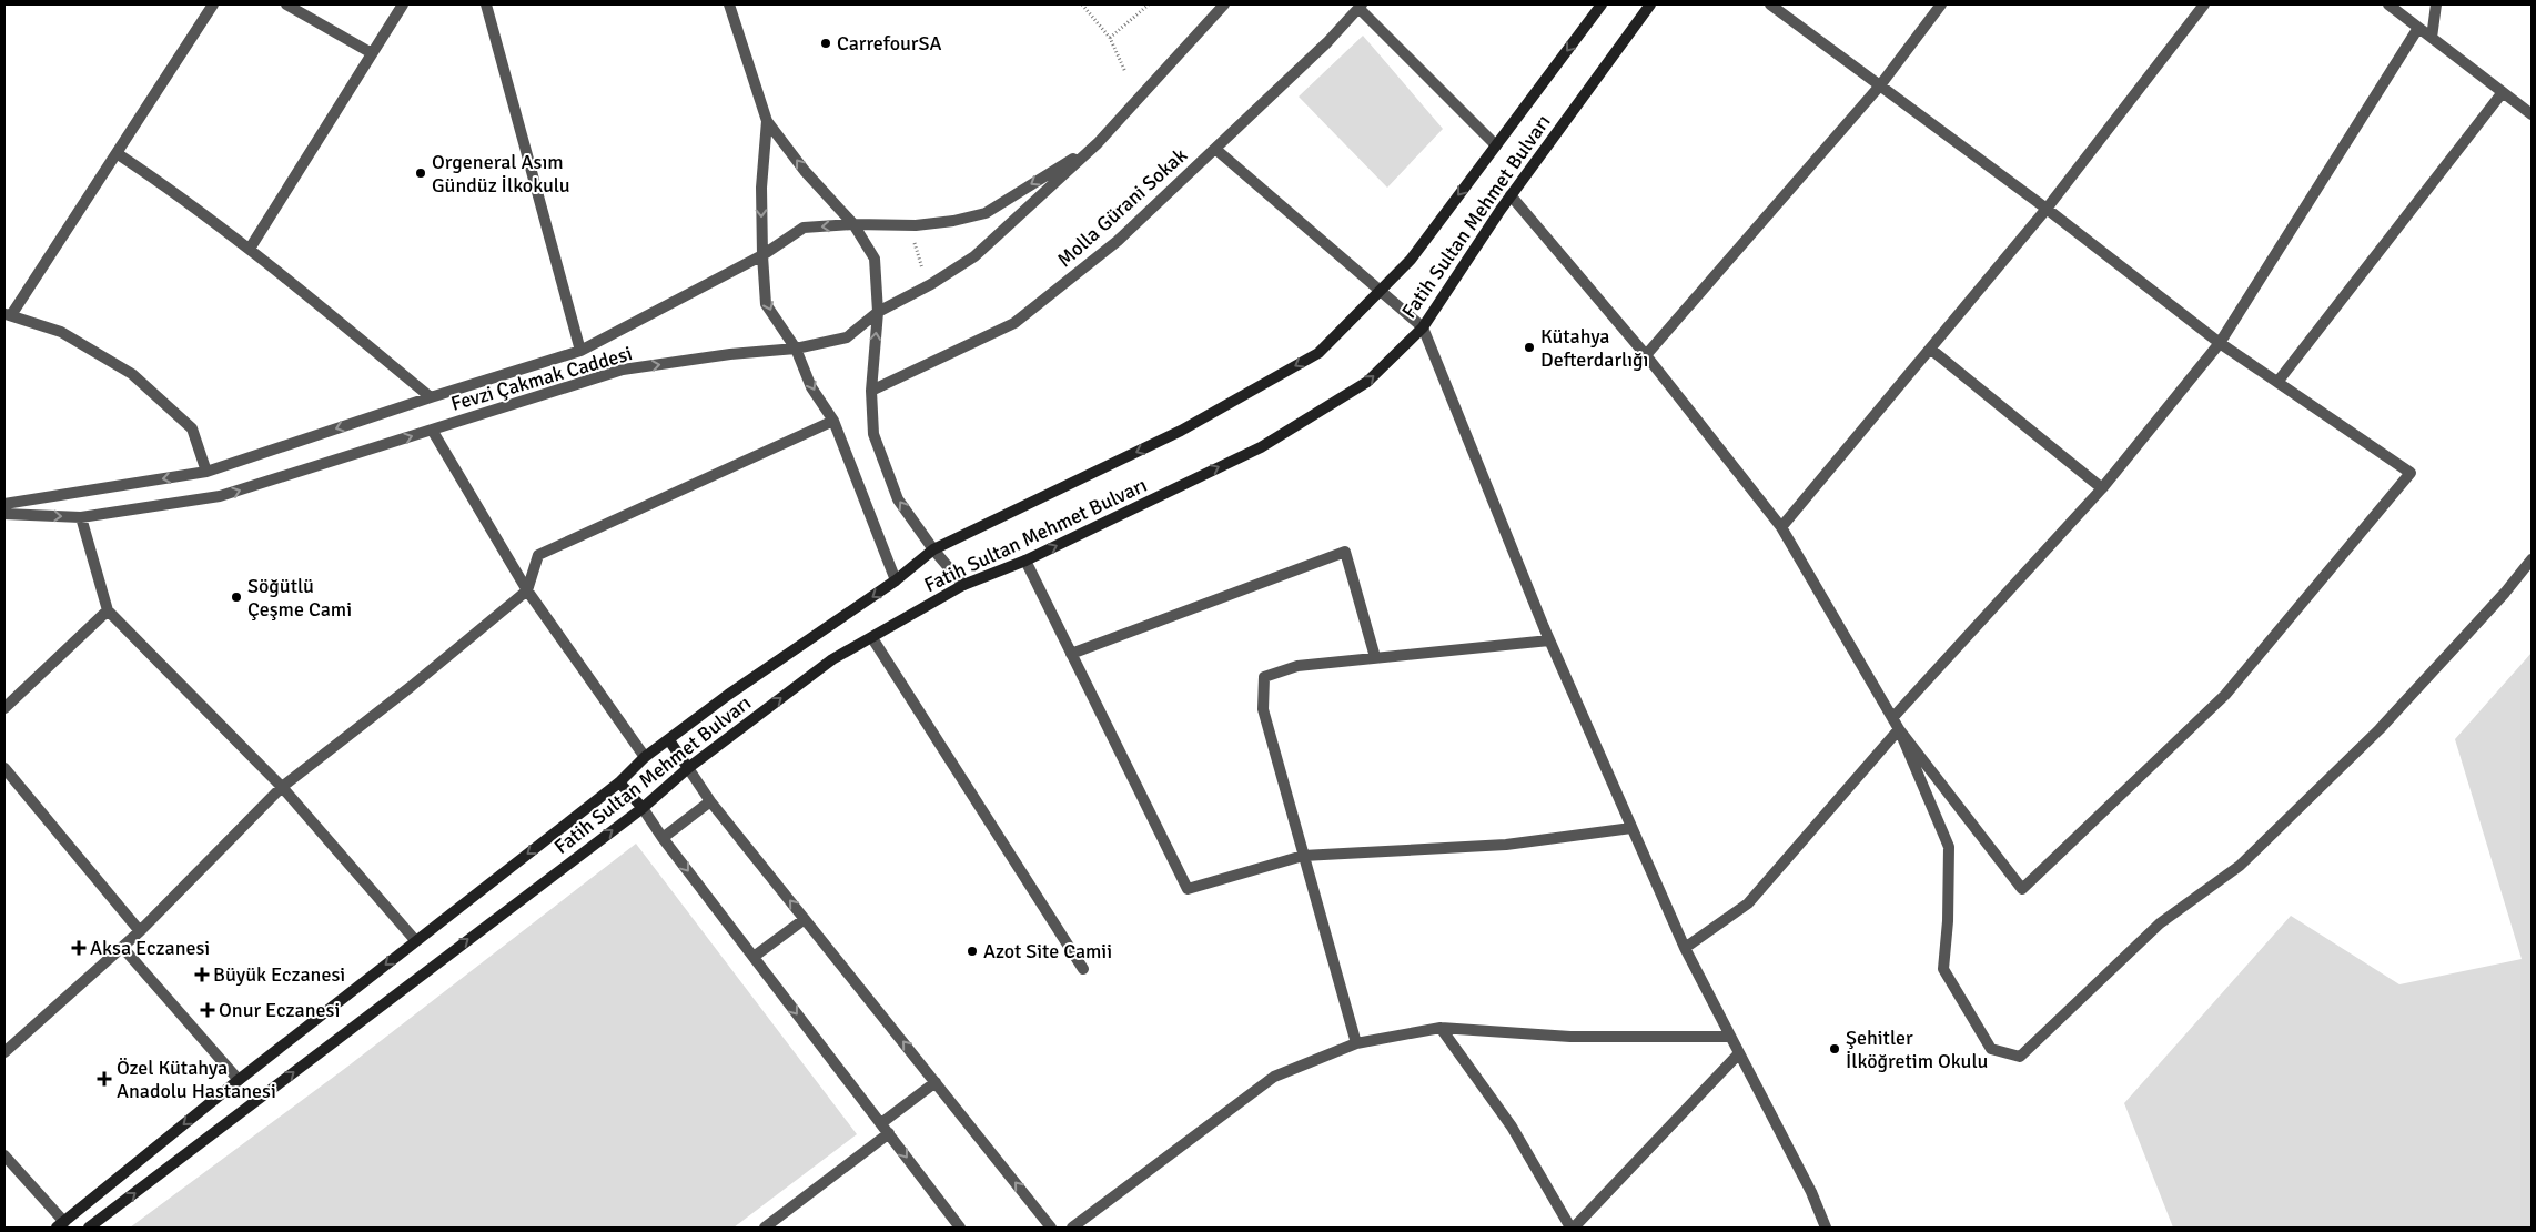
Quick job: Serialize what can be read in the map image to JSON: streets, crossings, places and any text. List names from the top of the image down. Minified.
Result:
{"streets":{"main road":["Fatih Sultan Mehmet Bulvarı"],"street":["Molla Gürani Sokak","Fevzi Çakmak Caddesi"]},"places":{"other":["CarrefourSA","Orgeneral Asım Gündüz İlkokulu","Kütahya Defterdarlığı","Söğütlü Çeşme Cami","Azot Site Camii","Şehitler İlköğretim Okulu"],"health":["Aksa Eczanesi","Büyük Eczanesi","Onur Eczanesi","Özel Kütahya Anadolu Hastanesi"]}}
